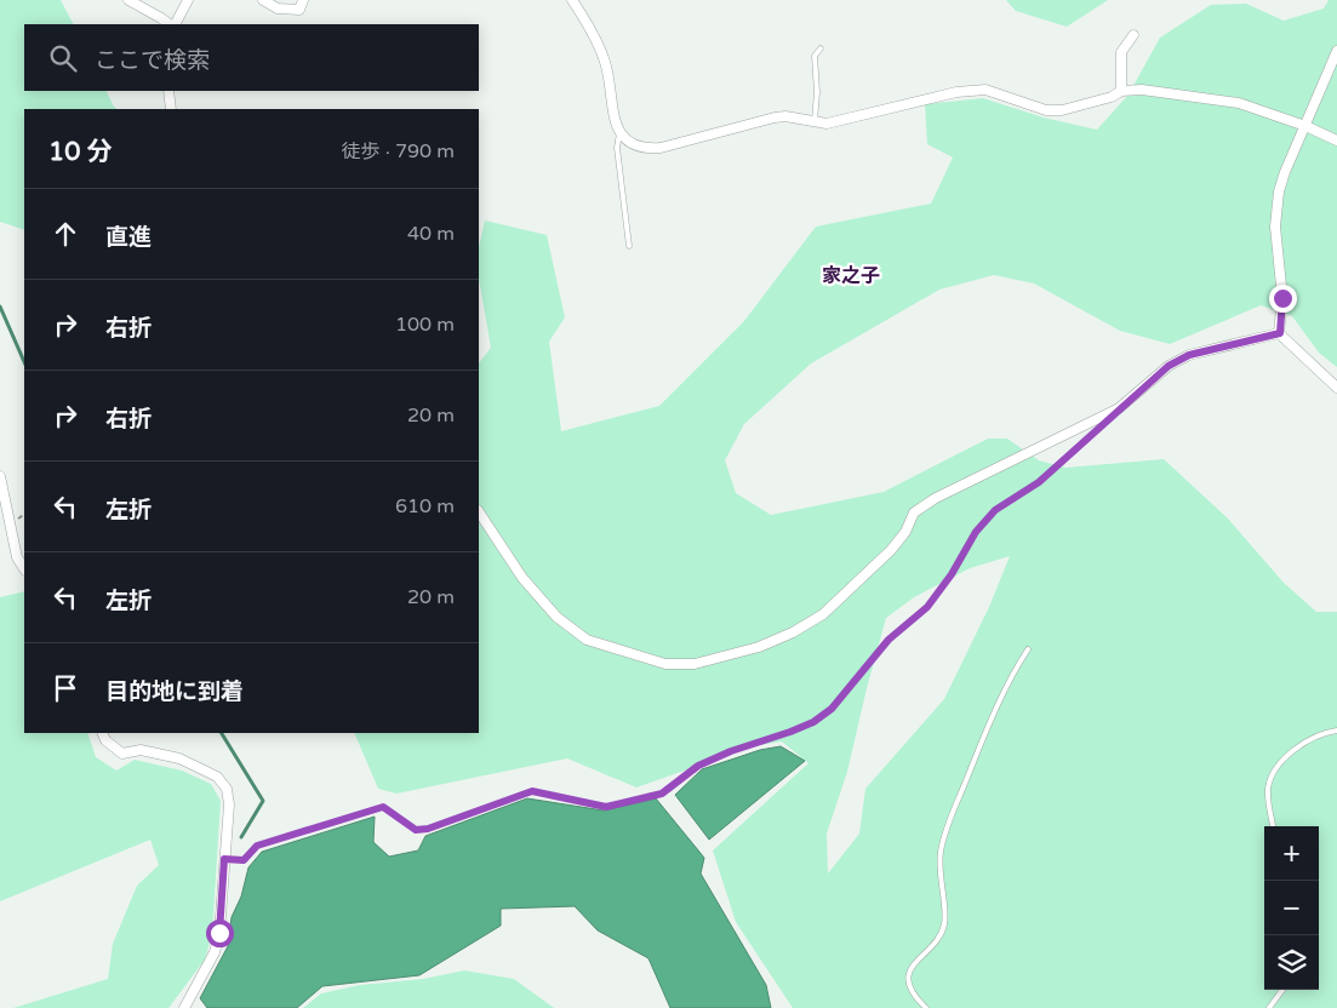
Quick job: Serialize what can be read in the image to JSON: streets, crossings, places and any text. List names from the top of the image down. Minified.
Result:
{"districts":["家之子"],"page":{"search":"ここで検索","heading":["10 分","徒歩 · 790 m"],"list":[["直進","40 m"],["右折","100 m"],["右折","20 m"],["左折","610 m"],["左折","20 m"],"目的地に到着"],"map_buttons":["+","−"]}}
